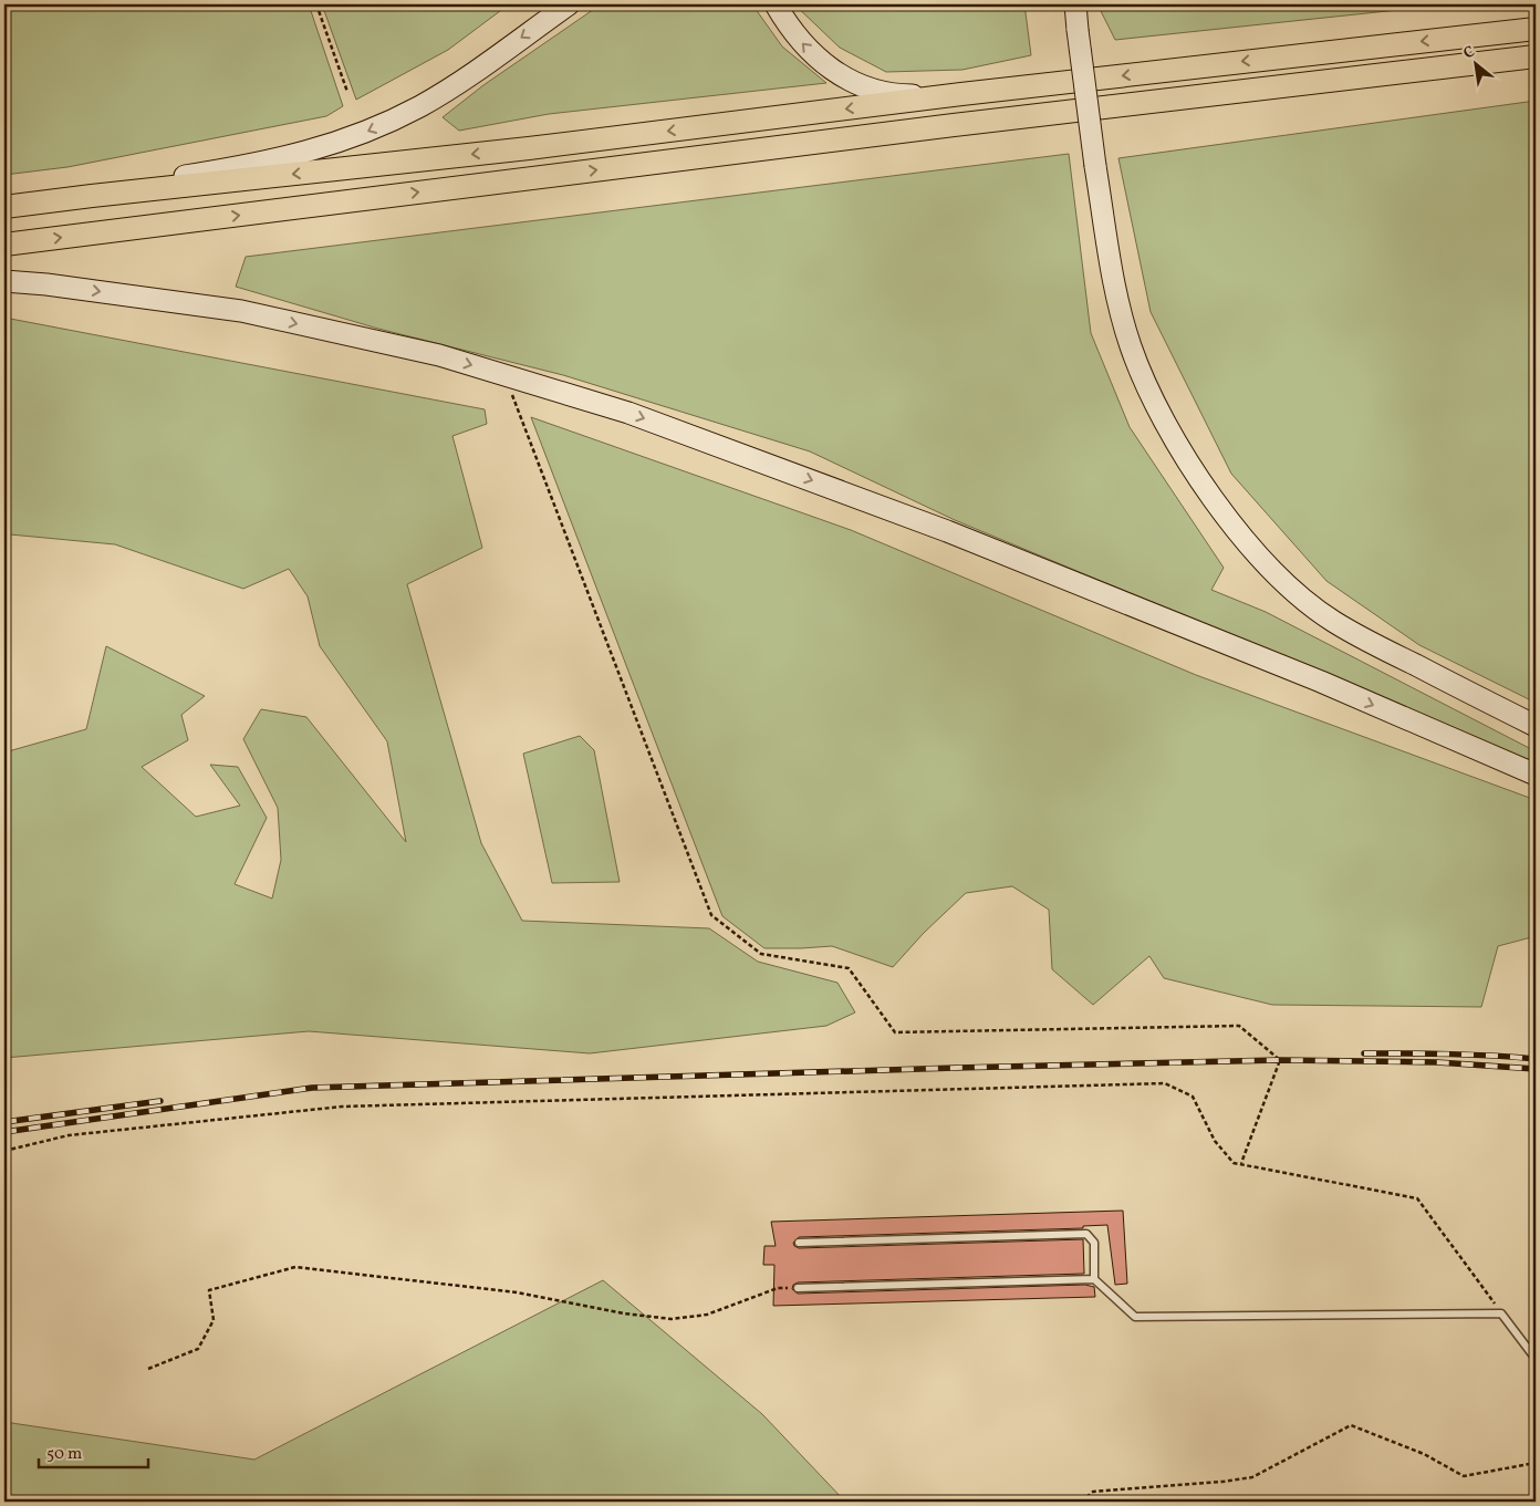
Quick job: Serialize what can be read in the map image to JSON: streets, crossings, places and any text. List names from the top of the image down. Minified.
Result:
{"scale_bar":"50 m","north":"top left"}
